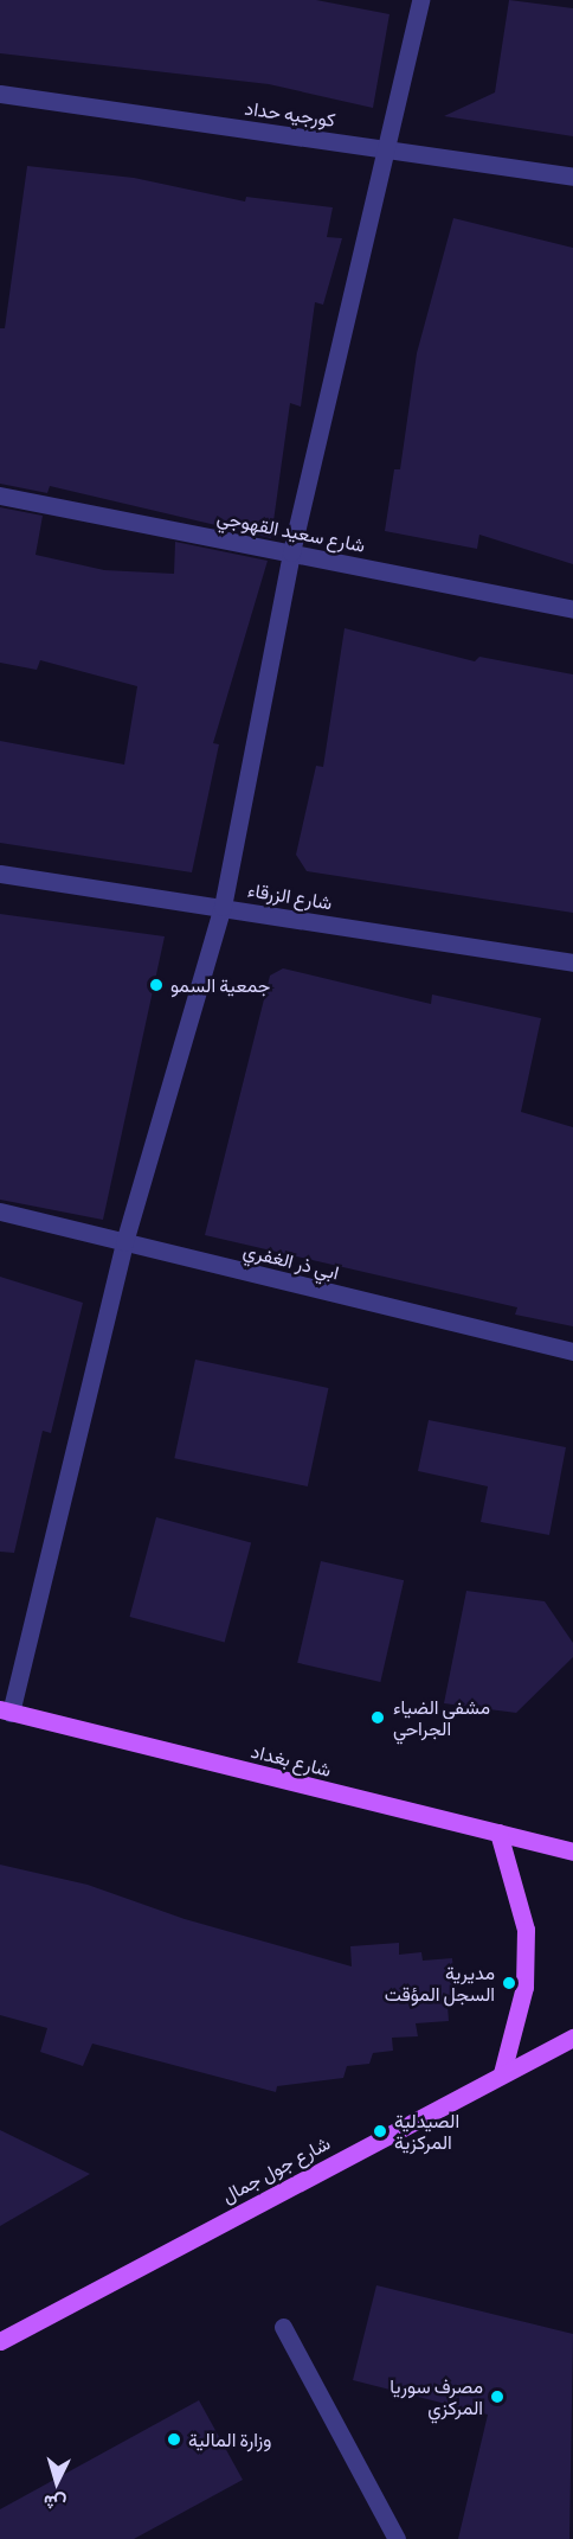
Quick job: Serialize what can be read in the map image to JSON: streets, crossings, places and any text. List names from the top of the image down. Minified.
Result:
{"streets":{"main road":["شارع بغداد","شارع جول جمال"],"street":["كورجيه حداد","شارع سعيد القهوجي","شارع الزرقاء","ابي ذر الغفري"]},"places":["جمعية السمو","مشفى الضياء الجراحي","مديرية السجل المؤقت","الصيدلية المركزية","مصرف سوريا المركزي","وزارة المالية"],"north":"bottom"}
